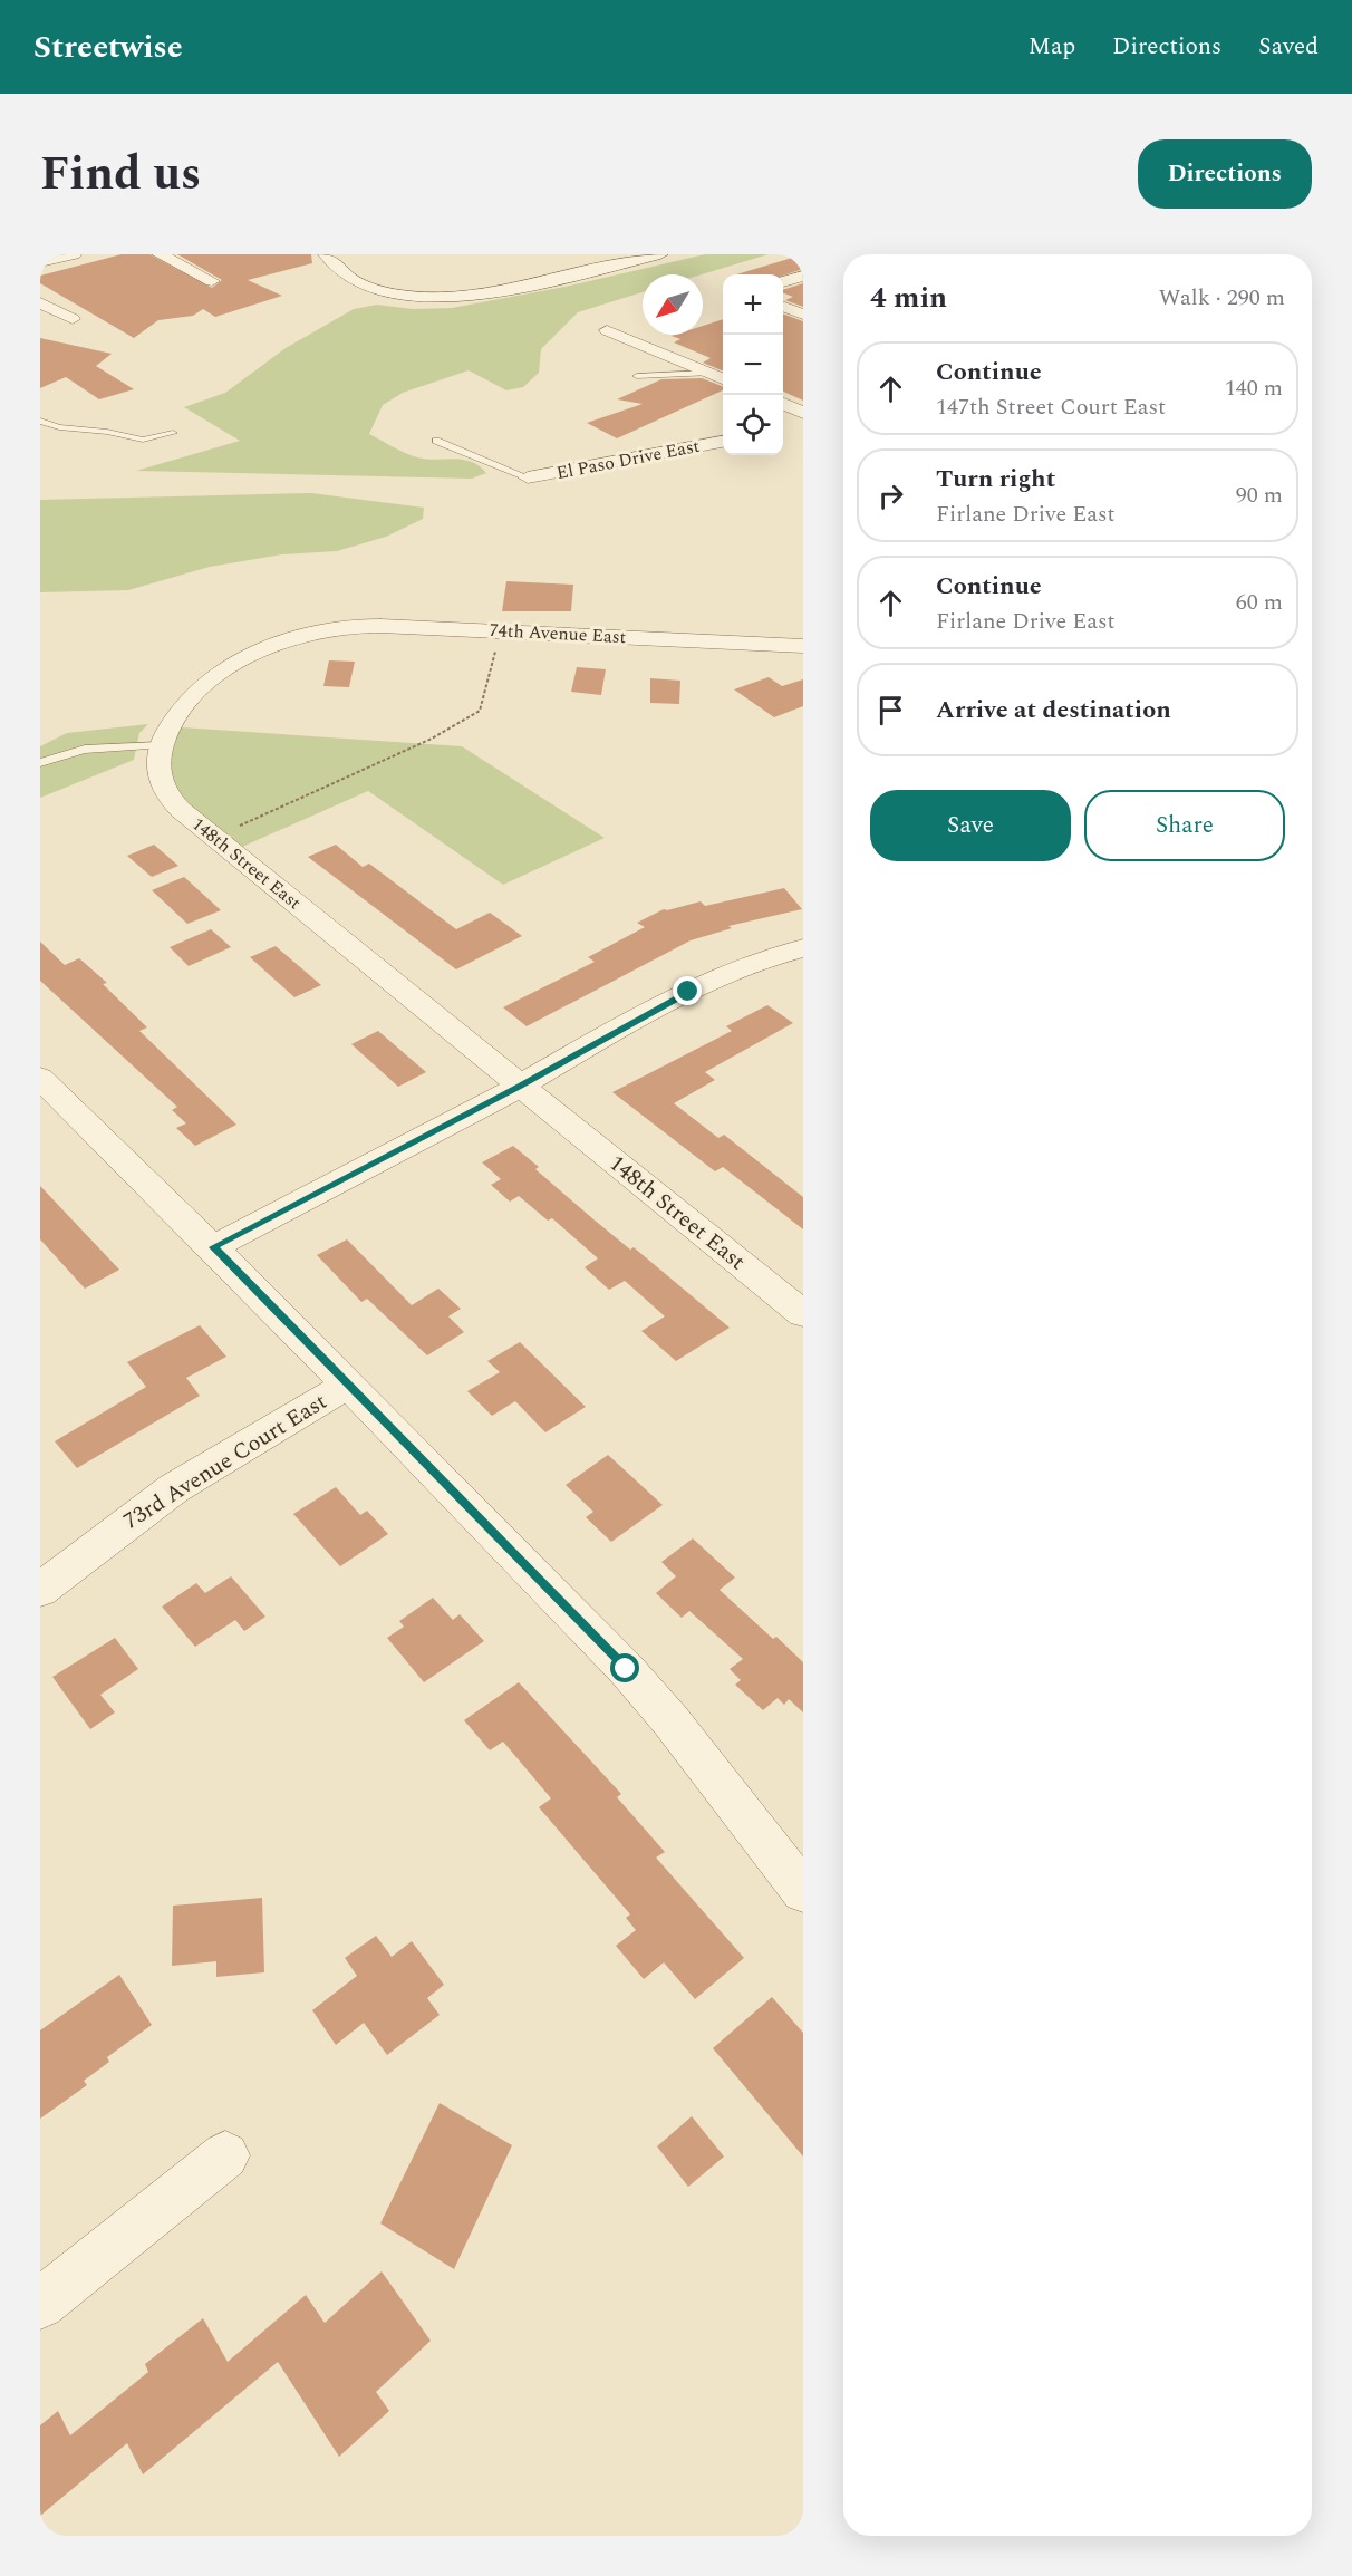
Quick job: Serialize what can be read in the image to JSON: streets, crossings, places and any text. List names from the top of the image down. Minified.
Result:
{"streets":{"street":["El Paso Drive East","74th Avenue East","148th Street East","73rd Avenue Court East"]},"crossings":[["74th Avenue East","148th Street East"]],"north":"bottom left","page":{"header":"Streetwise","nav":["Map","Directions","Saved"],"title":"Find us","buttons":["Directions",["Save","Share"]],"heading":["4 min","Walk · 290 m"],"map_buttons":["+","−"],"list":[["Continue","147th Street Court East","140 m"],["Turn right","Firlane Drive East","90 m"],["Continue","Firlane Drive East","60 m"],"Arrive at destination"]}}
